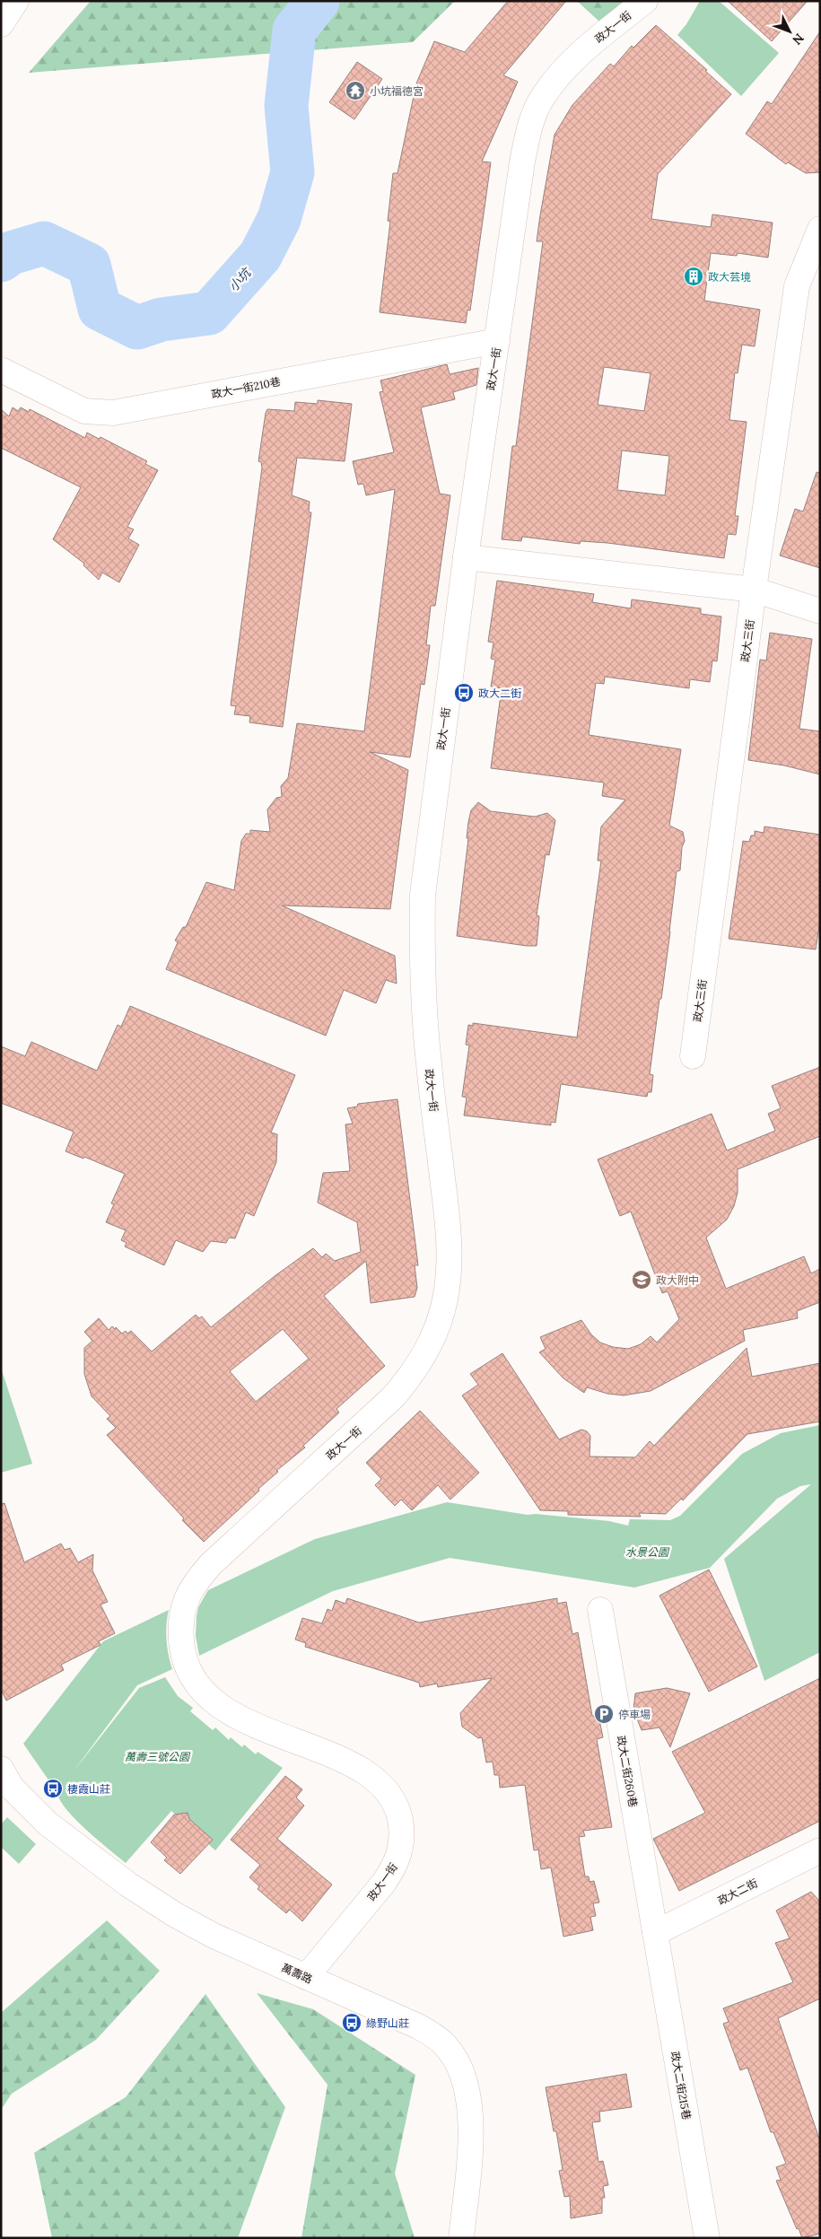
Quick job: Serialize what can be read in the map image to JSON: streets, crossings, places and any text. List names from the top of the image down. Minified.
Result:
{"streets":{"street":["政大一街","政大一街210巷","政大三街","政大二街260巷","政大二街","萬壽路","政大二街215巷"]},"crossings":[["政大一街","政大一街210巷"],["政大一街","萬壽路"],["政大二街260巷","政大二街"],["政大二街260巷","政大二街215巷"],["政大二街","政大二街215巷"]],"water":["小坑"],"parks":["水景公園","萬壽三號公園"],"places":{"temple":["小坑福德宮"],"building":["政大芸境"],"bus stop":["政大二街","棲霞山莊","綠野山莊"],"school or university":["政大附中"],"parking":["停車場"]},"north":"bottom right"}
